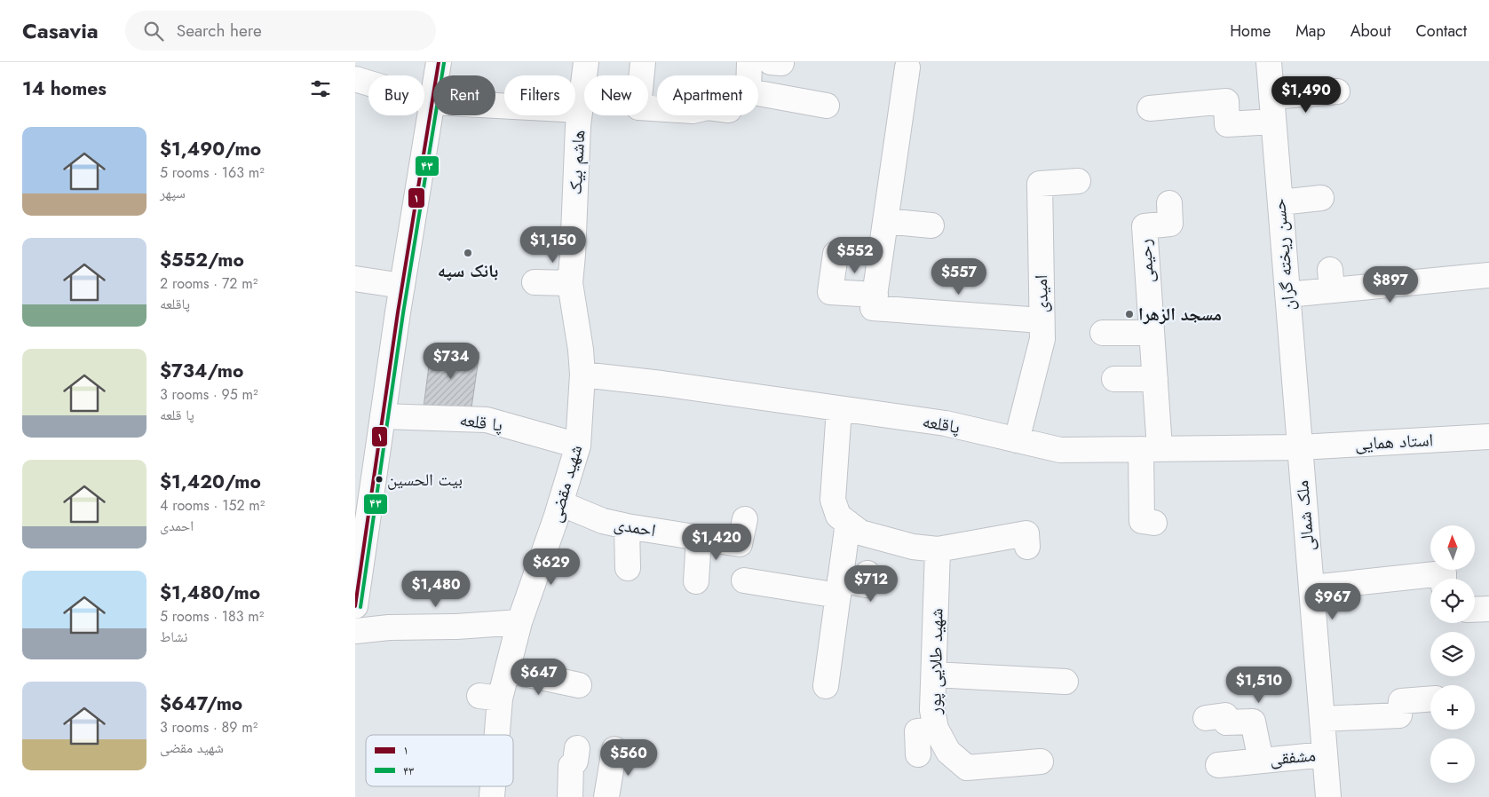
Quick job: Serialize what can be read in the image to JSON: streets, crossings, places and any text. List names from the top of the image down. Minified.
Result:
{"streets":{"street":["هاشم بیک","حسن ریخته گران","رحیمی","امیدی","پا قلعه","پاقلعه","استاد همایی","شهید مقضی","ملک شمالی","احمدی","شهید طلایی پور","مشفقی"]},"crossings":[["هاشم بیک","پاقلعه"],["هاشم بیک","شهید مقضی"],["حسن ریخته گران","پاقلعه"],["حسن ریخته گران","استاد همایی"],["حسن ریخته گران","ملک شمالی"],["رحیمی","پاقلعه"],["امیدی","پاقلعه"],["پا قلعه","شهید مقضی"],["پاقلعه","استاد همایی"],["پاقلعه","شهید مقضی"],["پاقلعه","ملک شمالی"],["استاد همایی","ملک شمالی"],["شهید مقضی","احمدی"],["ملک شمالی","مشفقی"]],"places":["بانک سپه","مسجد الزهرا","بیت الحسین"],"lines":["transit line ۱","transit line ۴۳"],"legend":["۱","۴۳"],"north":"top","page":{"header":"Casavia","search":"Search here","nav":["Home","Map","About","Contact"],"heading":"14 homes","chip":["Buy","Rent","Filters","New","Apartment"],"price":["$1,490","$1,150","$552","$557","$897","$734","$1,420","$629","$712","$1,480","$967","$647","$1,510","$560"],"list":[{"name":"$1,490/mo","note":"5 rooms · 163 m² · سپهر"},{"name":"$552/mo","note":"2 rooms · 72 m² · پاقلعه"},{"name":"$734/mo","note":"3 rooms · 95 m² · پا قلعه"},{"name":"$1,420/mo","note":"4 rooms · 152 m² · احمدی"},{"name":"$1,480/mo","note":"5 rooms · 183 m² · نشاط"},{"name":"$647/mo","note":"3 rooms · 89 m² · شهید مقضی"}],"map_buttons":["+","−"]}}
